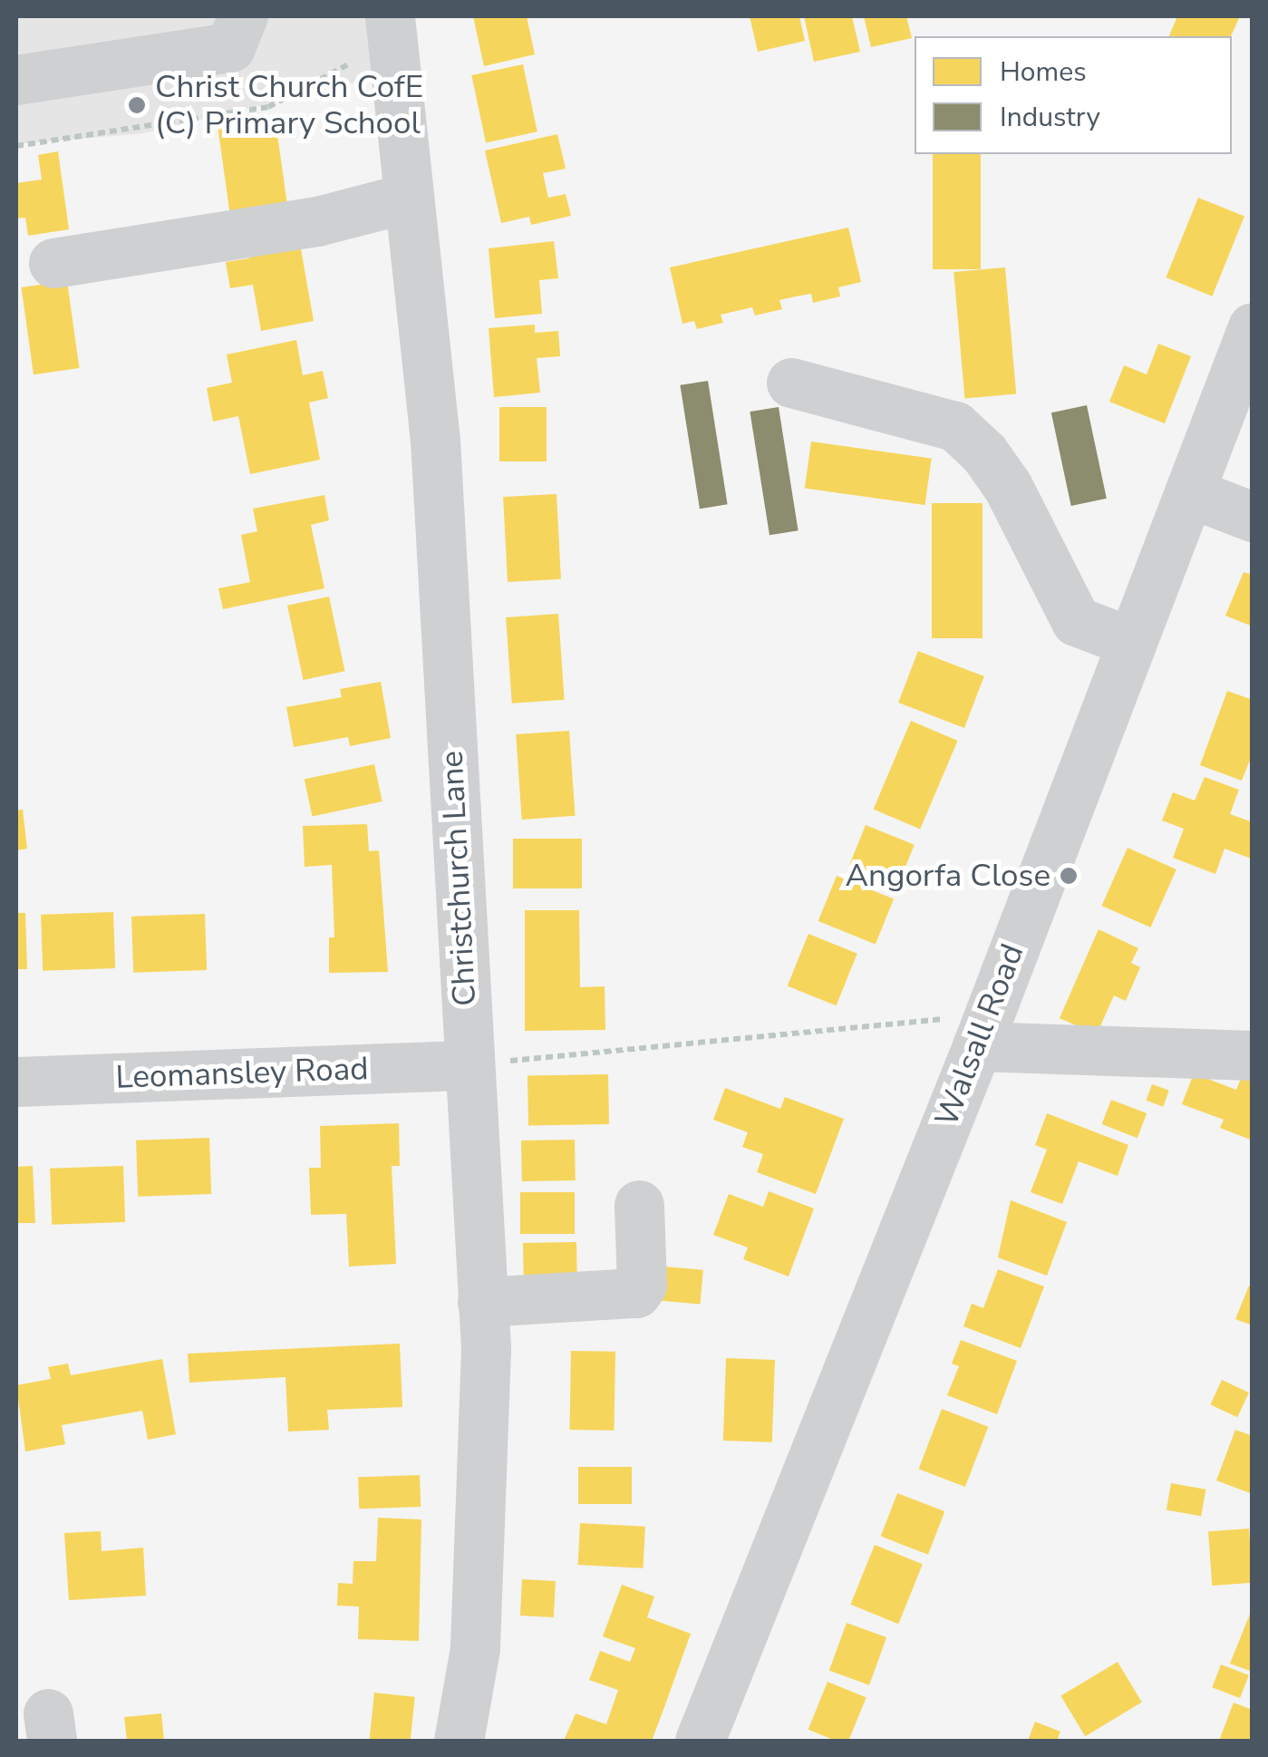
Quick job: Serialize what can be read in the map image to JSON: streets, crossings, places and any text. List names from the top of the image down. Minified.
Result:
{"streets":{"street":["Christchurch Lane","Walsall Road","Leomansley Road"]},"crossings":[["Christchurch Lane","Leomansley Road"]],"places":["Christ Church CofE (C) Primary School","Angorfa Close"],"legend":["Homes","Industry"]}
